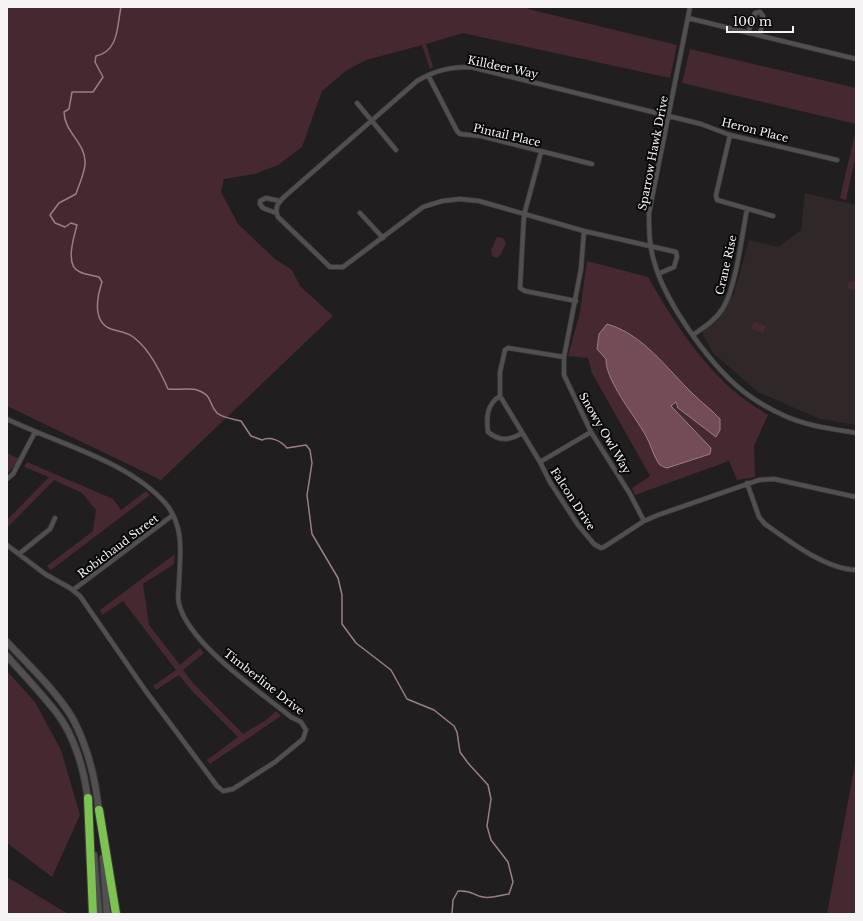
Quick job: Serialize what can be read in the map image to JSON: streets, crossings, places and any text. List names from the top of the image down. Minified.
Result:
{"streets":{"street":["Killdeer Way","Heron Place","Pintail Place","Sparrow Hawk Drive","Crane Rise","Snowy Owl Way","Falcon Drive","Robichaud Street","Timberline Drive"]},"crossings":[["Killdeer Way","Heron Place"],["Killdeer Way","Pintail Place"],["Killdeer Way","Sparrow Hawk Drive"],["Heron Place","Sparrow Hawk Drive"],["Sparrow Hawk Drive","Crane Rise"],["Snowy Owl Way","Falcon Drive"],["Robichaud Street","Timberline Drive"]],"scale_bar":"100 m"}
